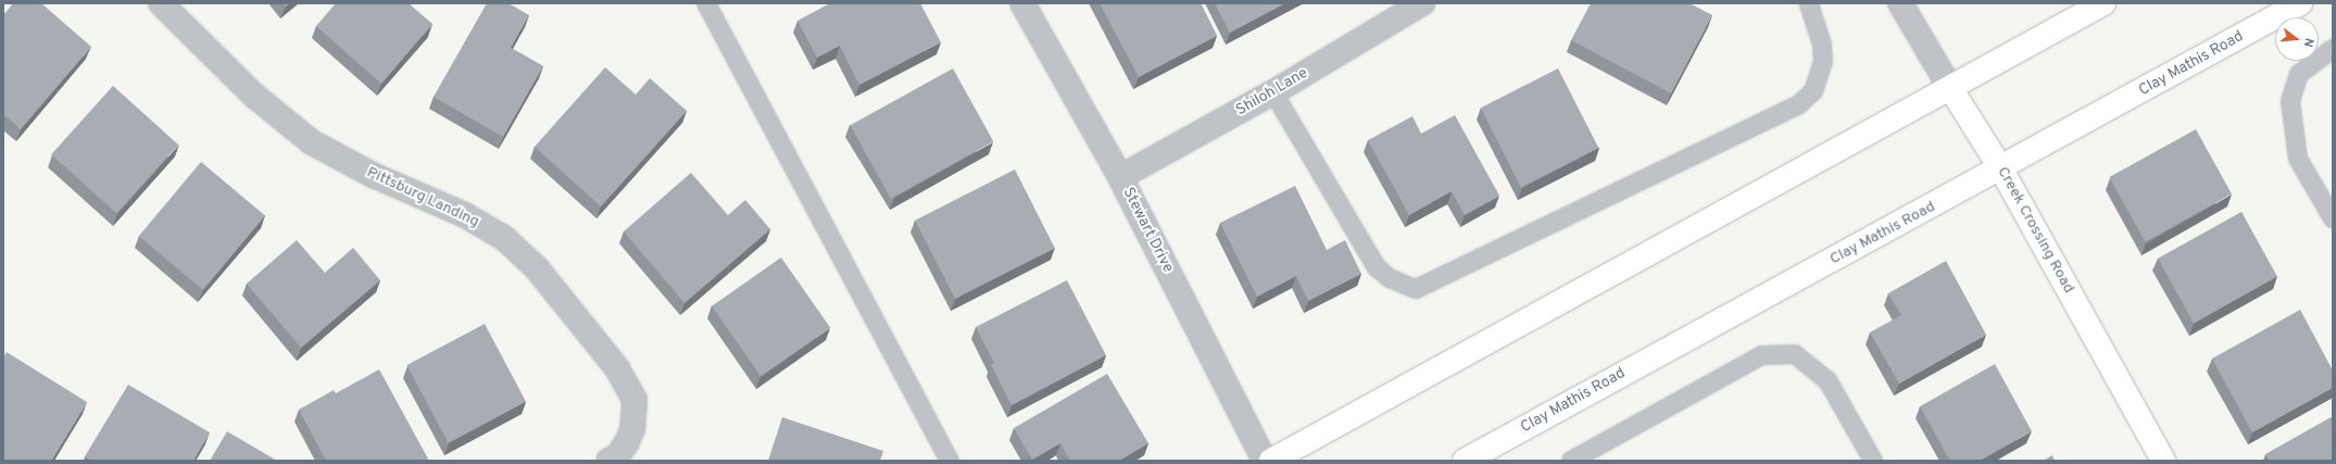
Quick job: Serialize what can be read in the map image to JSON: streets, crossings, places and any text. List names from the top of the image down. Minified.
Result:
{"streets":{"main road":["Clay Mathis Road","Creek Crossing Road"],"street":["Shiloh Lane","Pittsburg Landing","Stewart Drive"]},"crossings":[["Clay Mathis Road","Creek Crossing Road"],["Shiloh Lane","Stewart Drive"]],"north":"right"}
